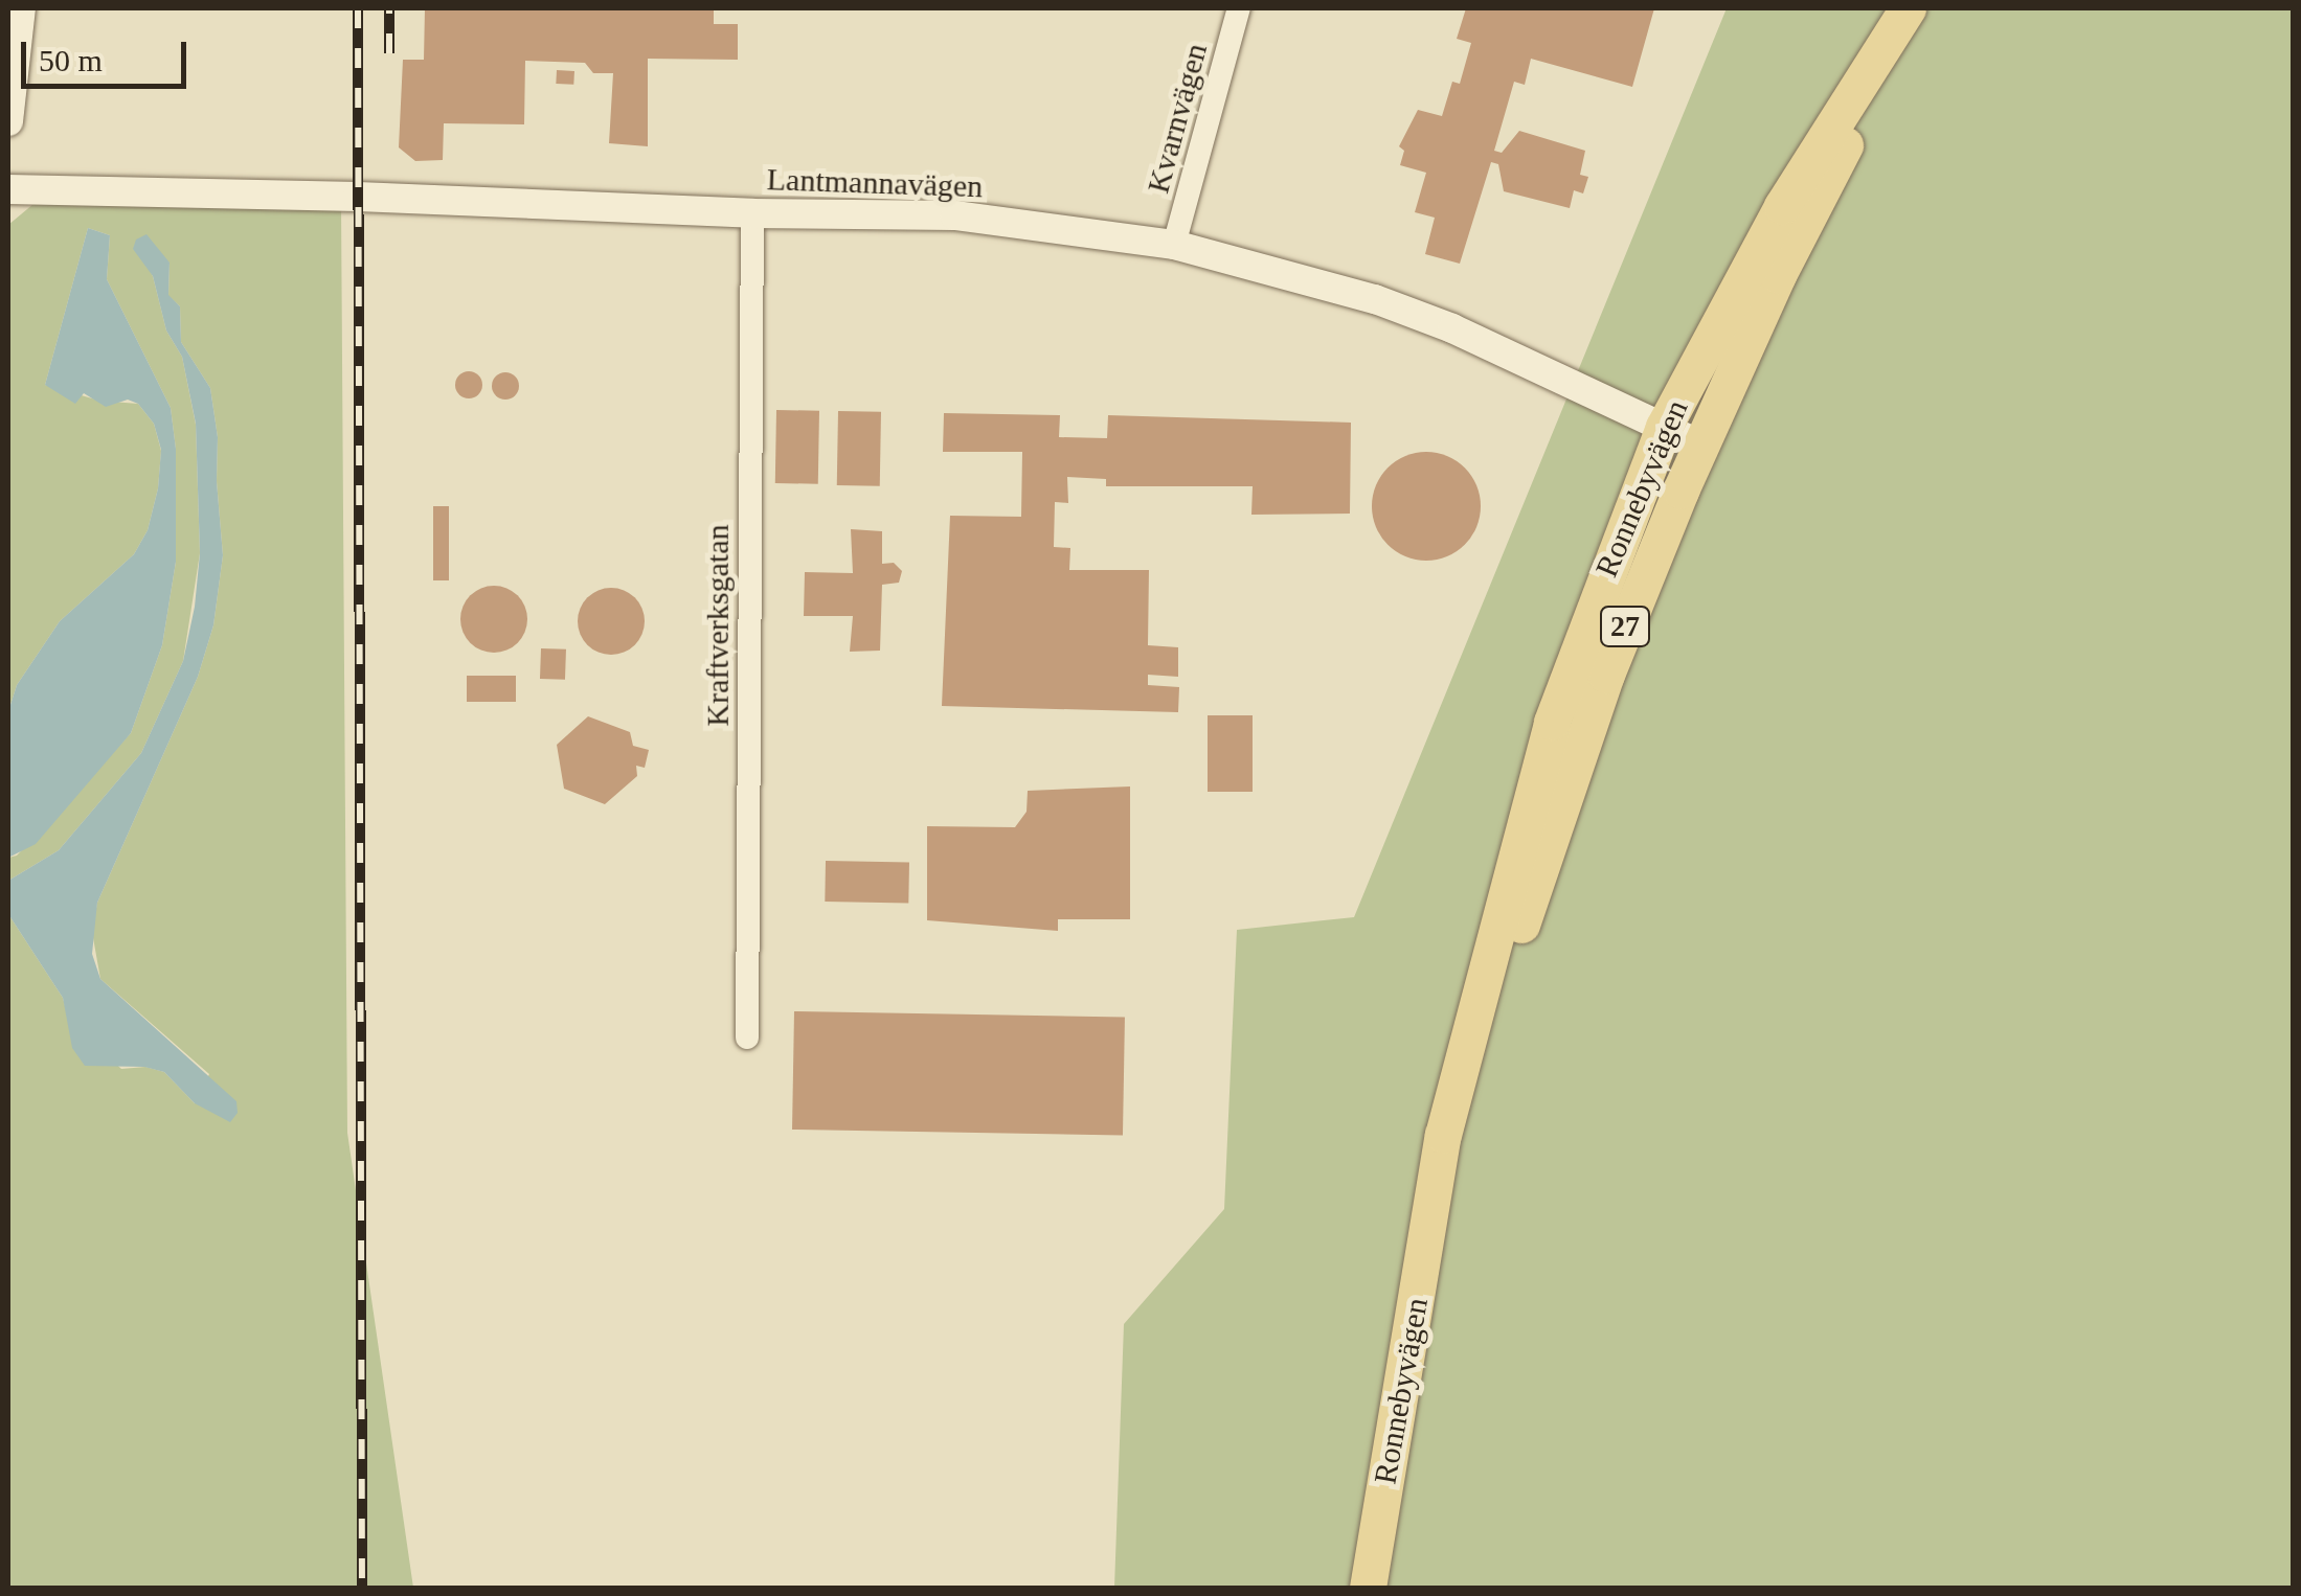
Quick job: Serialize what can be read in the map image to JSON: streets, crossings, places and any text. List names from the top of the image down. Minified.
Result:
{"streets":{"main road":["Ronnebyvägen","27"],"street":["Kvarnvägen","Lantmannavägen","Kraftverksgatan"]},"crossings":[["Kvarnvägen","Lantmannavägen"],["Lantmannavägen","Ronnebyvägen"],["Lantmannavägen","Kraftverksgatan"]],"scale_bar":"50 m"}
